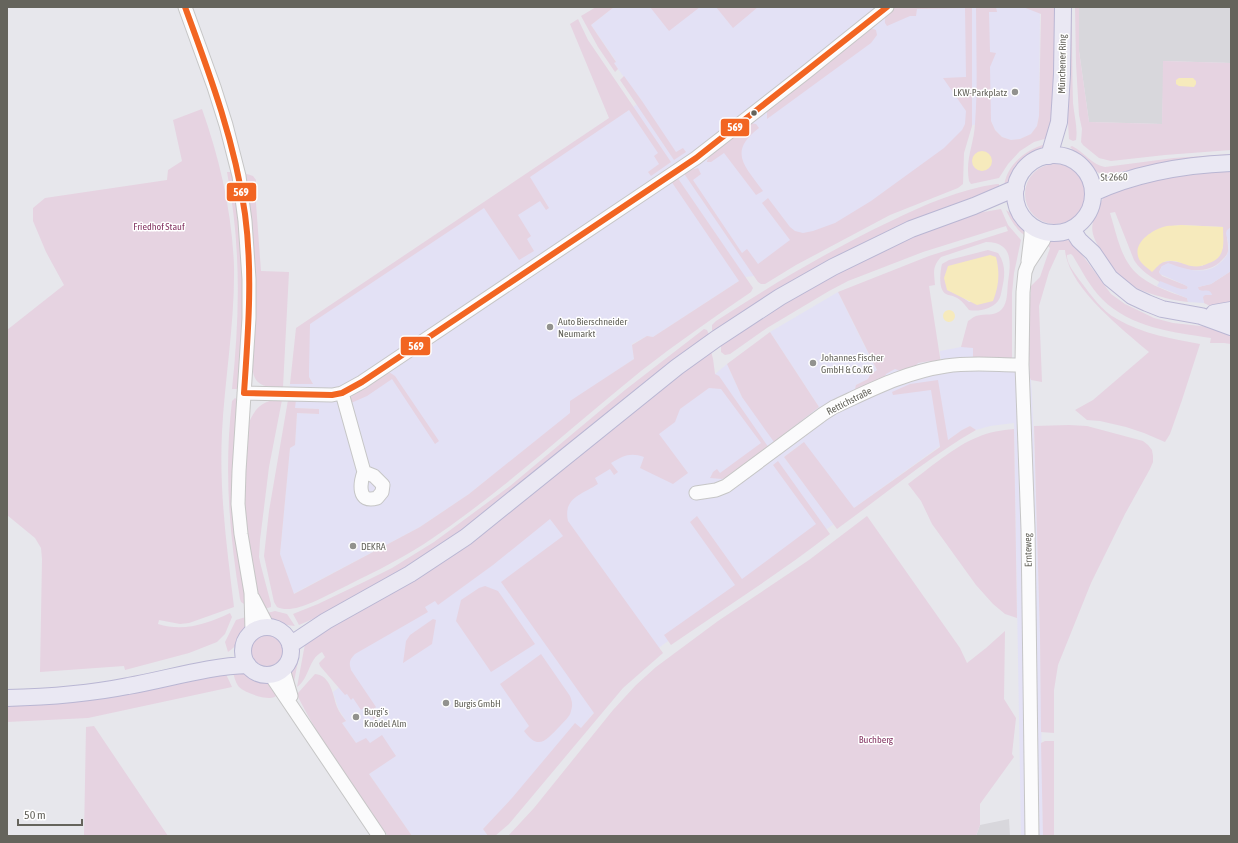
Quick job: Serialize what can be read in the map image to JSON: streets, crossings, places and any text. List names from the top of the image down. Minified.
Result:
{"streets":{"main road":["Münchener Ring","St 2660"],"street":["Rettichstraße","Ernteweg"]},"crossings":[["Münchener Ring","St 2660"],["Münchener Ring","Ernteweg"],["St 2660","Ernteweg"],["Rettichstraße","Ernteweg"]],"parks":["Friedhof Stauf","Buchberg"],"places":["LKW-Parkplatz","Auto Bierschneider Neumarkt","Johannes Fischer GmbH & Co.KG","DEKRA","Burgis GmbH","Burgi's Knödel Alm"],"lines":["transit line 569"],"scale_bar":"50 m"}
